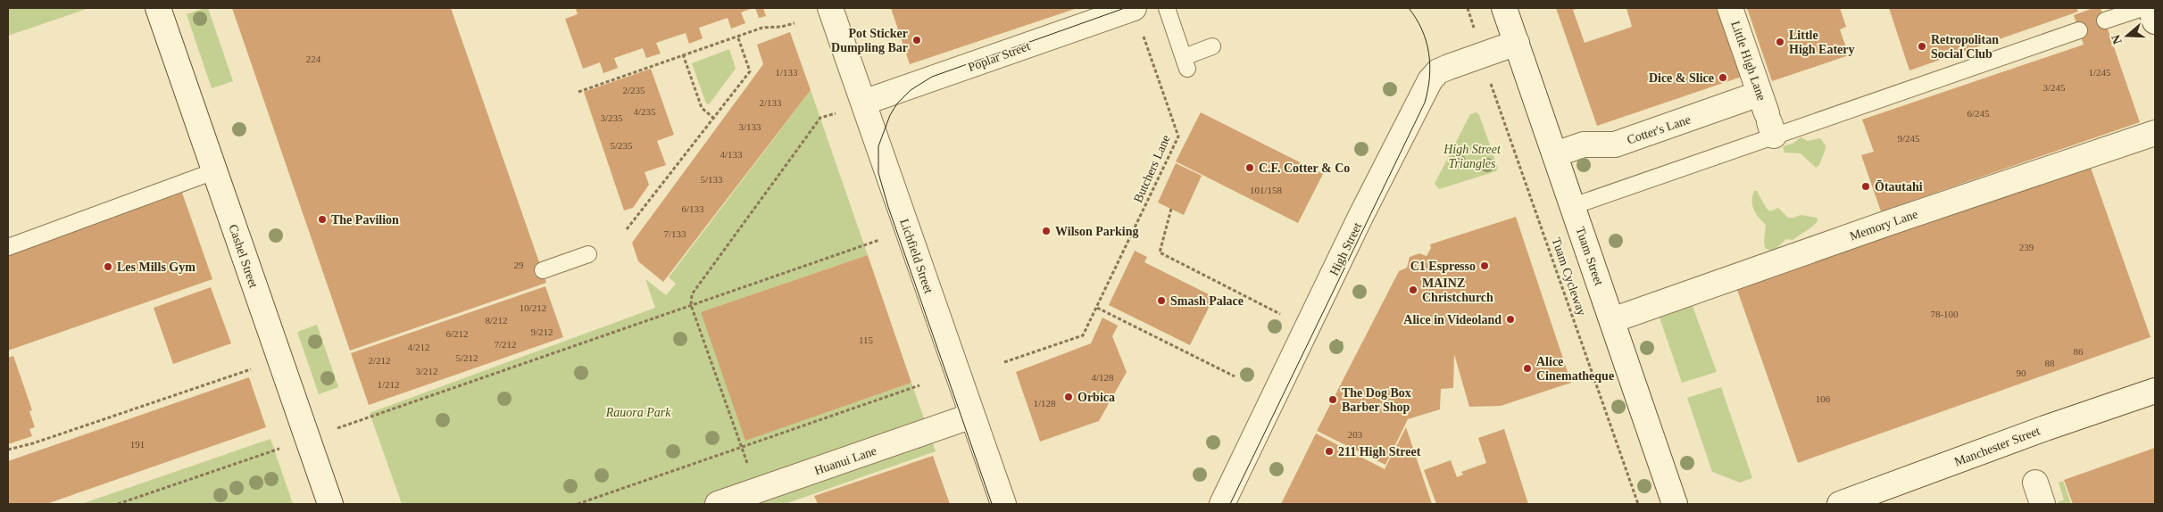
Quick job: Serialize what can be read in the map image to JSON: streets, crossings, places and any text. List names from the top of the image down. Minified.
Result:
{"streets":{"street":["Poplar Street","Little High Lane","Cotter's Lane","Memory Lane","High Street","Cashel Street","Lichfield Street","Tuam Street","Manchester Street","Huanui Lane"],"path":["Butchers Lane","Tuam Cycleway"]},"crossings":[["Poplar Street","Lichfield Street"],["Little High Lane","Cotter's Lane"],["Cotter's Lane","Tuam Street"],["Memory Lane","Tuam Street"],["High Street","Tuam Street"],["High Street","Tuam Cycleway"],["Lichfield Street","Huanui Lane"]],"parks":["High Street Triangles","Rauora Park"],"places":["Pot Sticker Dumpling Bar","Little High Eatery","Retropolitan Social Club","Dice & Slice","C.F. Cotter & Co","Ōtautahi","The Pavilion","Wilson Parking","C1 Espresso","Les Mills Gym","MAINZ Christchurch","Smash Palace","Alice in Videoland","Alice Cinematheque","Orbica","The Dog Box Barber Shop","211 High Street"],"house_numbers":["224","1/133","1/245","3/245","2/235","2/133","4/235","6/245","3/235","3/133","9/245","5/235","4/133","5/133","101/158","6/133","7/133","239","29","10/212","78-100","8/212","9/212","6/212","115","7/212","4/212","86","5/212","2/212","88","3/212","90","4/128","1/212","106","1/128","203","191"],"north":"left"}
